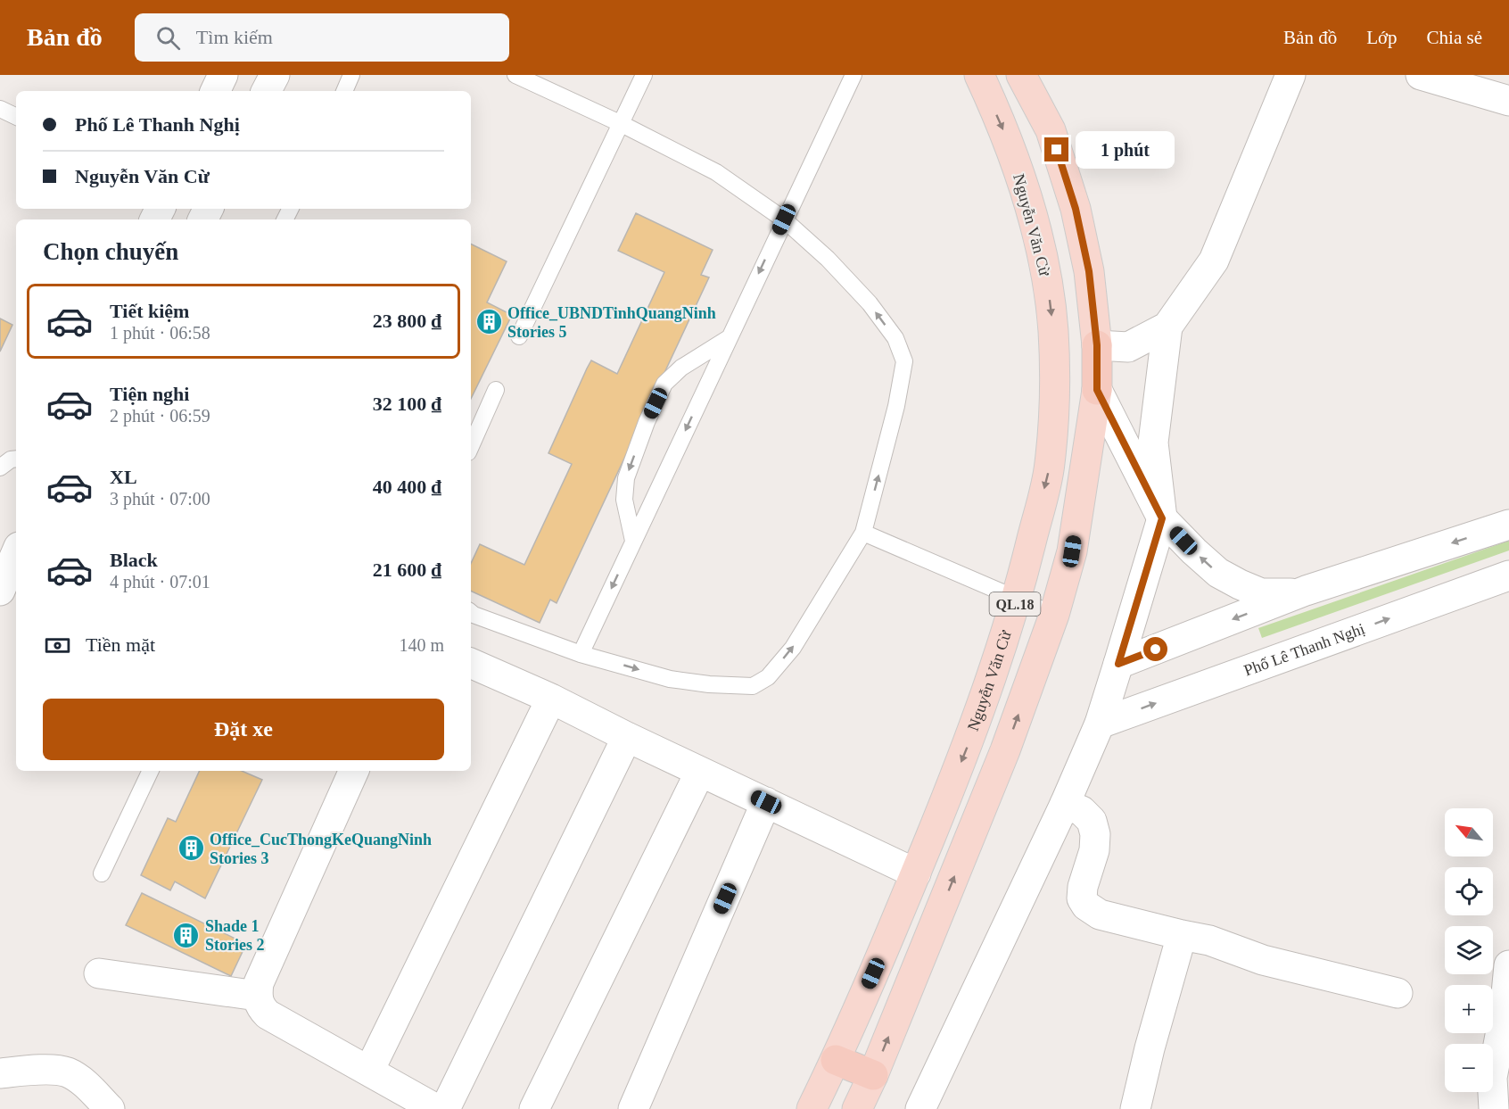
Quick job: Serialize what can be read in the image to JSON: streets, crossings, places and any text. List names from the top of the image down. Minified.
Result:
{"streets":{"highway":["QL.18"],"main road":["Nguyễn Văn Cừ"],"street":["Phố Lê Thanh Nghị"]},"places":{"building":["Office_UBNDTinhQuangNinh Stories 5","Office_CucThongKeQuangNinh Stories 3","Shade 1 Stories 2"]},"north":"top left","page":{"header":"Bản đồ","search":"Tìm kiếm","nav":["Bản đồ","Lớp","Chia sẻ"],"banner":["Phố Lê Thanh Nghị","Nguyễn Văn Cừ"],"bubble":"1 phút","heading":"Chọn chuyến","list":[{"name":"Tiết kiệm","note":"1 phút · 06:58","value":"23 800 ₫"},{"name":"Tiện nghi","note":"2 phút · 06:59","value":"32 100 ₫"},{"name":"XL","note":"3 phút · 07:00","value":"40 400 ₫"},{"name":"Black","note":"4 phút · 07:01","value":"21 600 ₫"}],"pay":["Tiền mặt","140 m"],"buttons":"Đặt xe","map_buttons":["+","−"]}}
